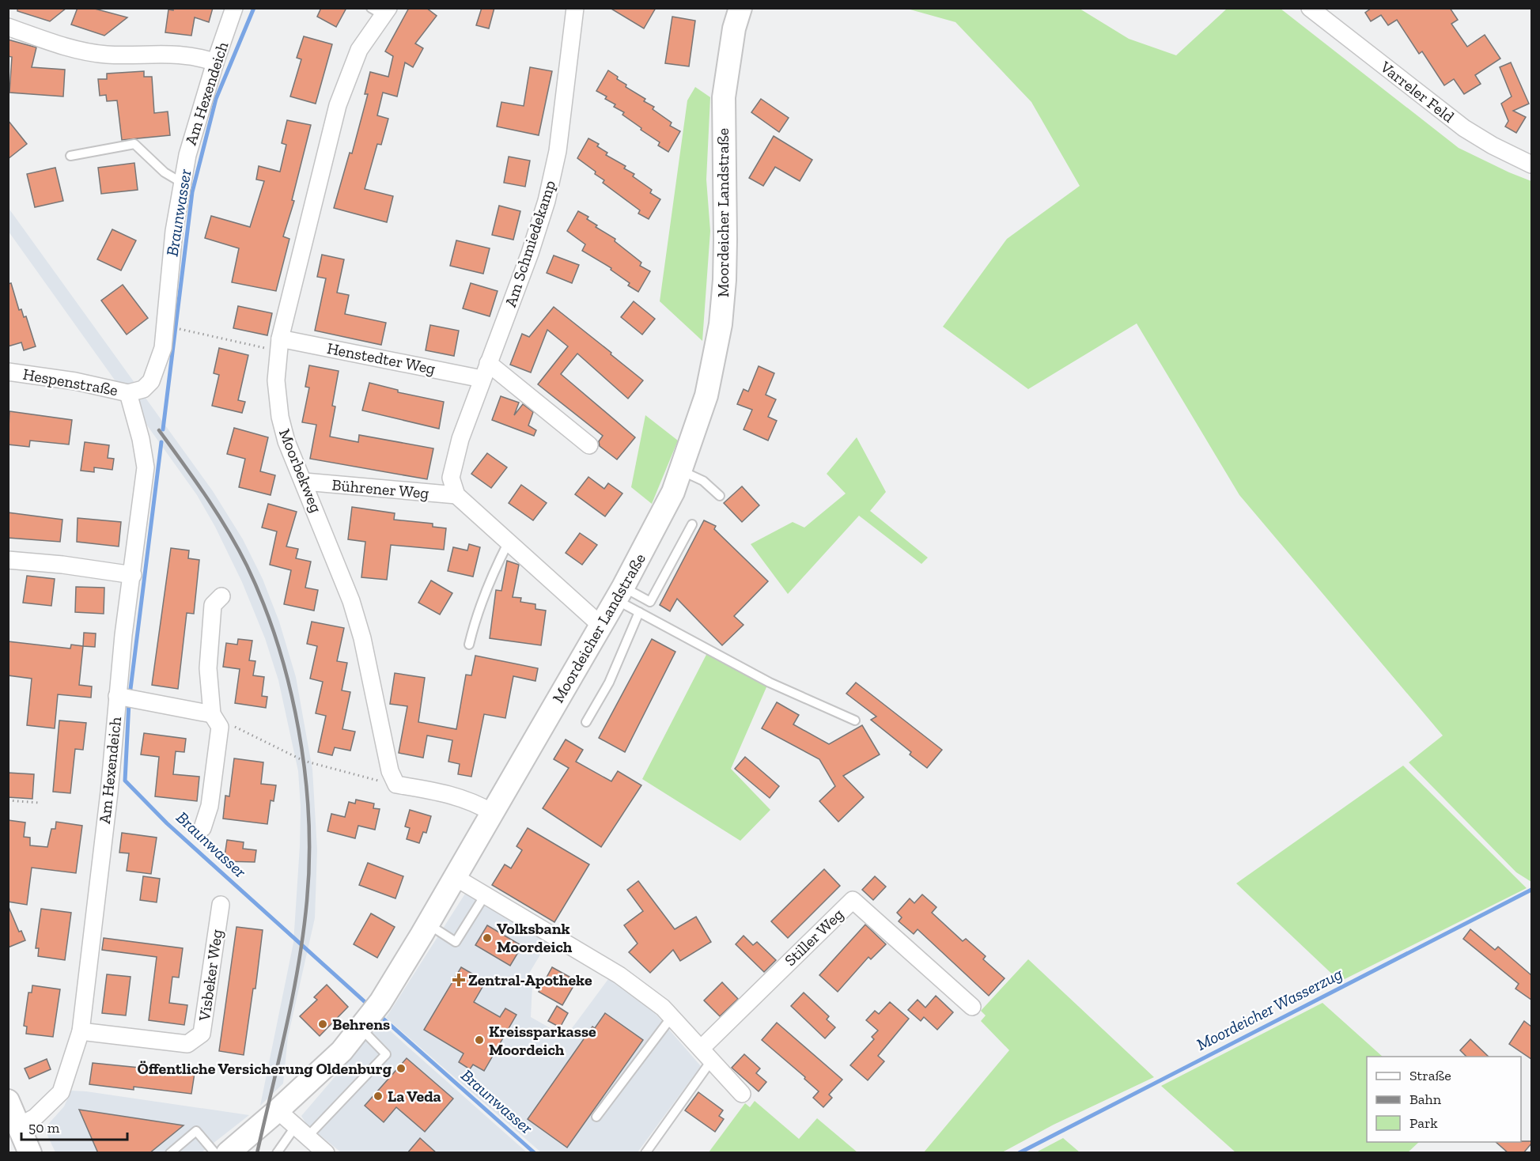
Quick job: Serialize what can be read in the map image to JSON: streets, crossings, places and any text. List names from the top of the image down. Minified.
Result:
{"streets":{"main road":["Moordeicher Landstraße"],"street":["Varreler Feld","Am Hexendeich","Am Schmiedekamp","Henstedter Weg","Hespenstraße","Moorbekweg","Bührener Weg","Stiller Weg","Visbeker Weg"]},"crossings":[["Am Hexendeich","Hespenstraße"],["Am Hexendeich","Visbeker Weg"],["Am Schmiedekamp","Henstedter Weg"],["Am Schmiedekamp","Bührener Weg"],["Henstedter Weg","Moorbekweg"],["Moorbekweg","Bührener Weg"]],"water":["Braunwasser","Moordeicher Wasserzug"],"places":{"other":["Volksbank Moordeich","Behrens","Kreissparkasse Moordeich","Öffentliche Versicherung Oldenburg","La Veda"],"health":["Zentral-Apotheke"]},"legend":["Straße","Bahn","Park"],"scale_bar":"50 m"}
